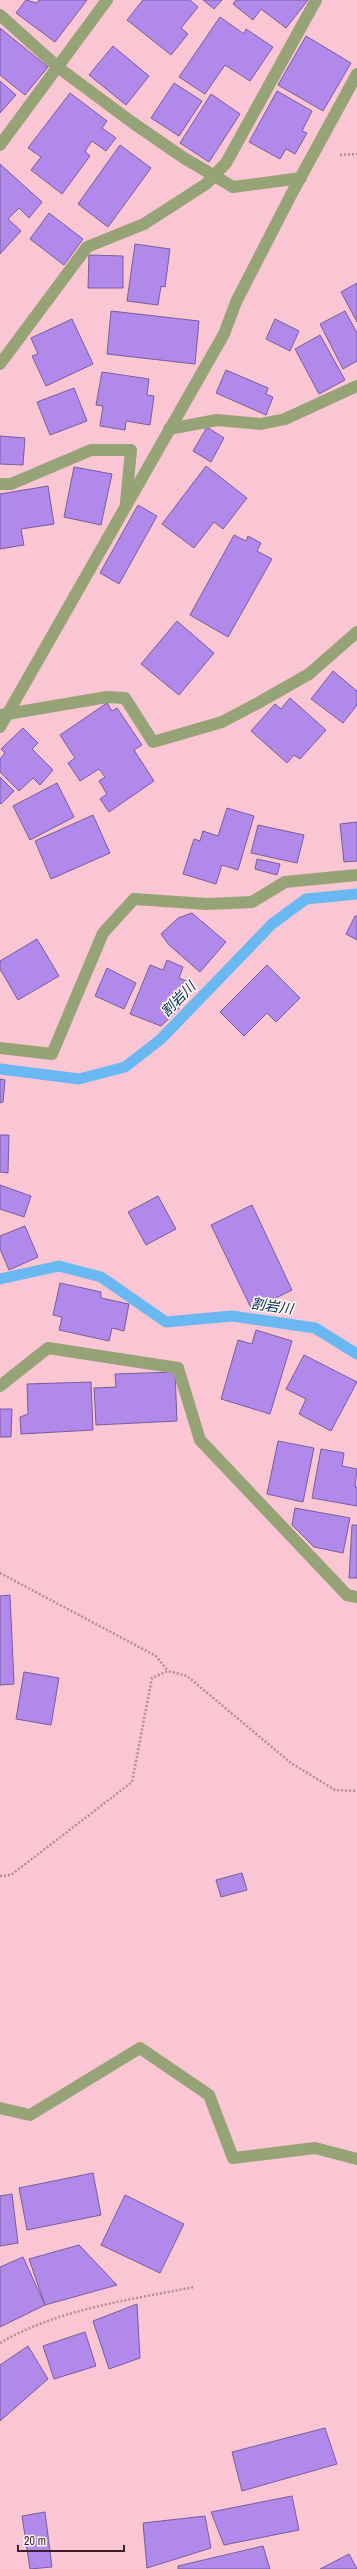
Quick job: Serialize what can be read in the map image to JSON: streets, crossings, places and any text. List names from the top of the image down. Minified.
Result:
{"water":["割岩川"],"scale_bar":"20 m"}
